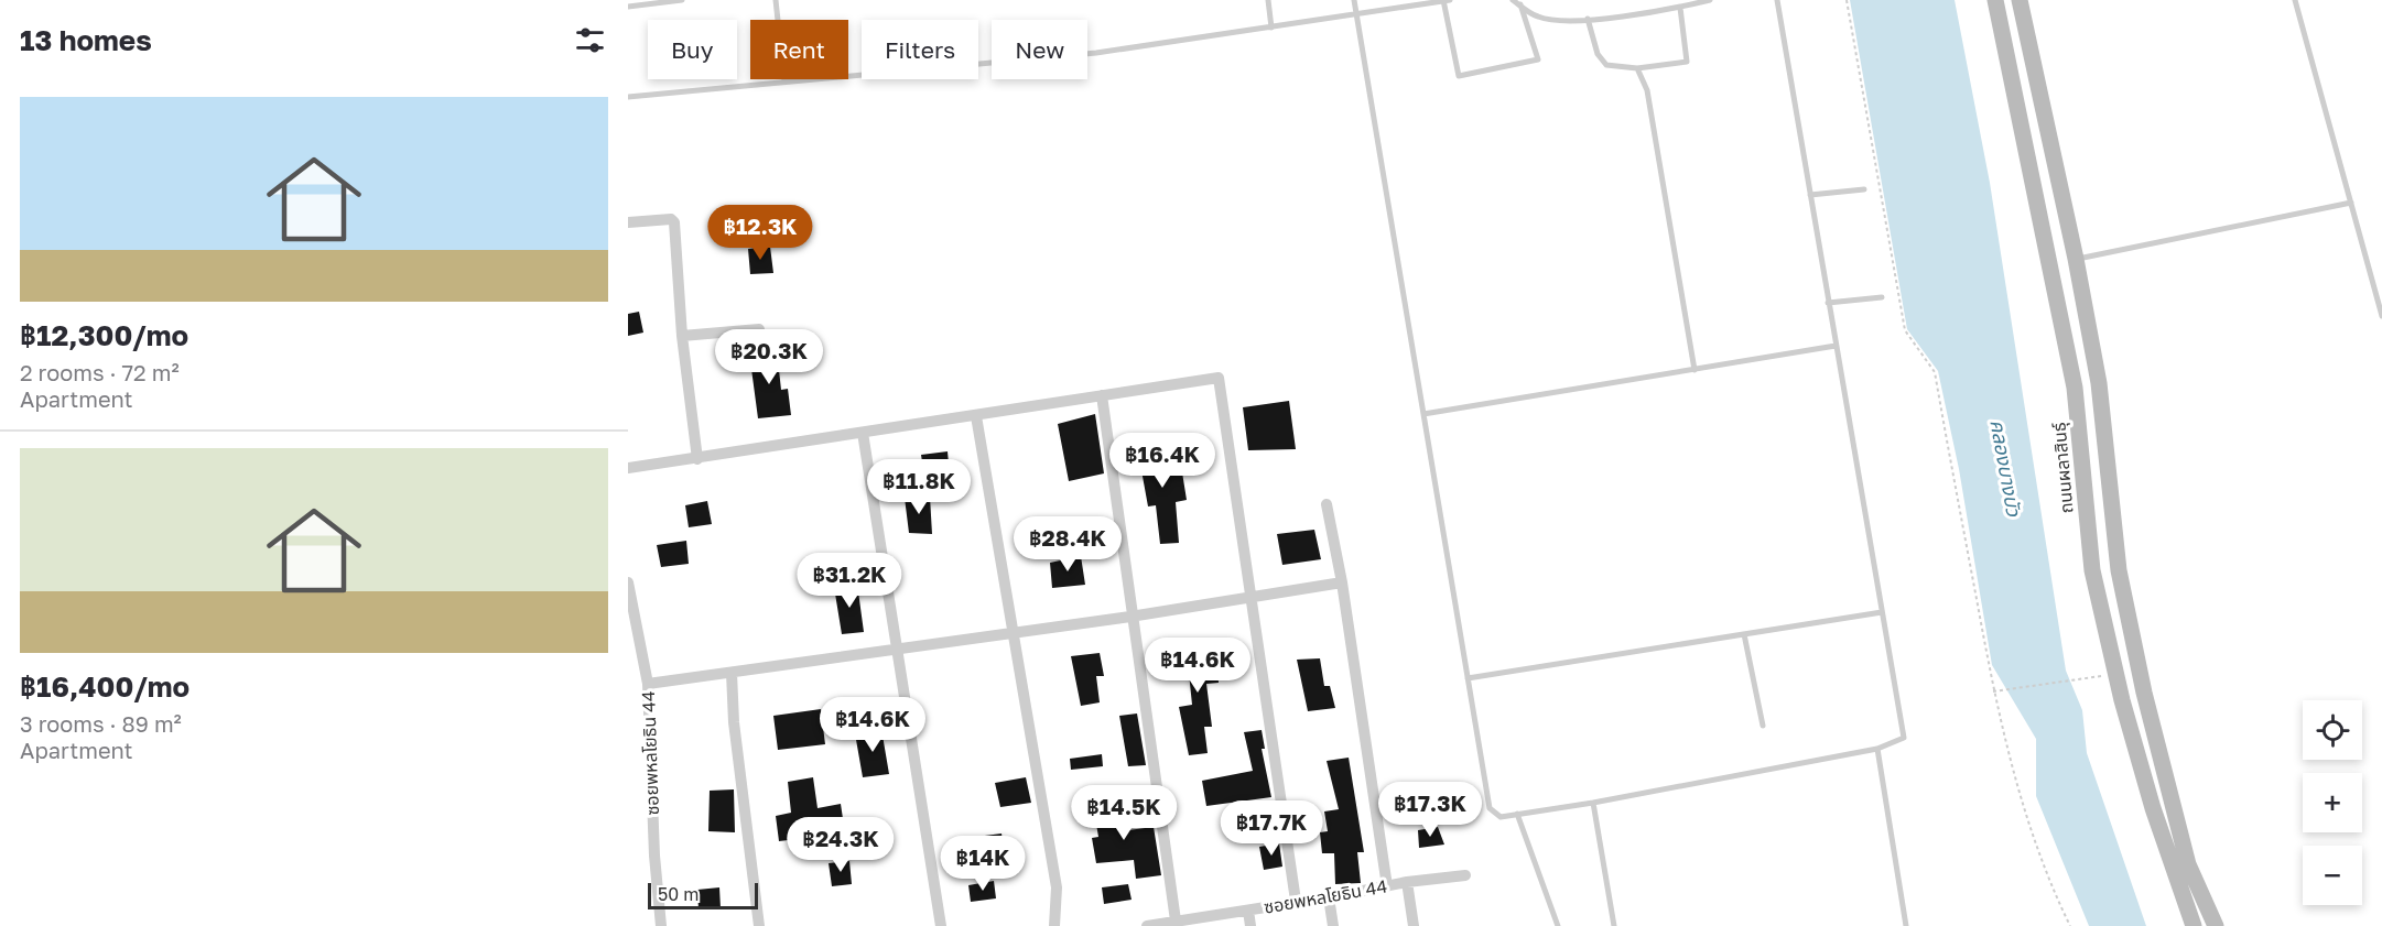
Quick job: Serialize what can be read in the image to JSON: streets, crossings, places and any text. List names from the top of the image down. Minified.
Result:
{"streets":{"main road":["ถนนผลาสินธุ์"],"street":["ซอยพหลโยธิน 44"]},"water":["คลองบางบัว"],"scale_bar":"50 m","page":{"heading":"13 homes","chip":["Buy","Rent","Filters","New"],"list":[{"name":"฿12,300/mo","note":"2 rooms · 72 m² · Apartment"},{"name":"฿16,400/mo","note":"3 rooms · 89 m² · Apartment"}],"price":["฿12.3K","฿20.3K","฿16.4K","฿11.8K","฿28.4K","฿31.2K","฿14.6K","฿14.6K","฿17.3K","฿14.5K","฿17.7K","฿24.3K","฿14K"],"map_buttons":["+","−"],"scale":"50 m"}}
